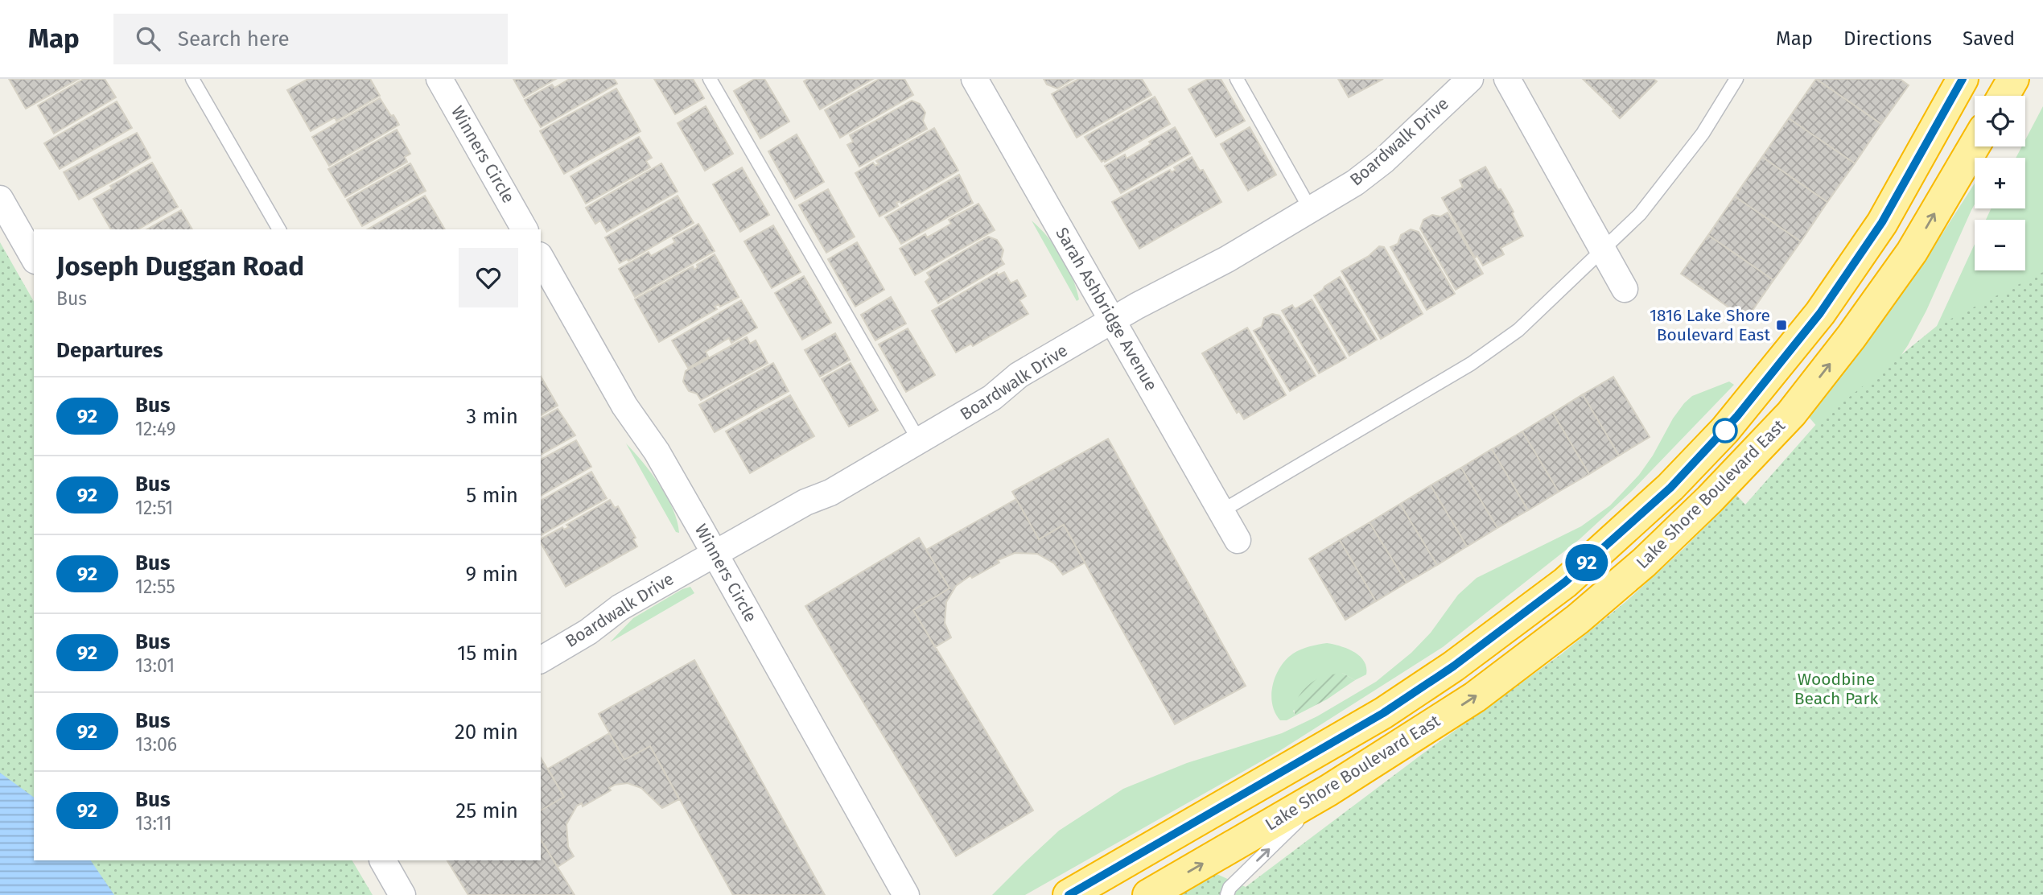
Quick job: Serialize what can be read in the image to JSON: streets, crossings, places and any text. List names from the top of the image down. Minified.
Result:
{"streets":{"highway":["Lake Shore Boulevard East"],"street":["Boardwalk Drive","Winners Circle","Sarah Ashbridge Avenue"]},"crossings":[["Boardwalk Drive","Winners Circle"],["Boardwalk Drive","Sarah Ashbridge Avenue"]],"parks":["Woodbine Beach Park"],"places":{"transit":["1816 Lake Shore Boulevard East"]},"lines":["bus line 92"],"page":{"header":"Map","search":"Search here","nav":["Map","Directions","Saved"],"on_map":"92","map_buttons":["+","−"],"heading":[["Joseph Duggan Road","Bus"],"Departures"],"list":[{"mark":"92","name":"Bus","note":"12:49","value":"3 min"},{"mark":"92","name":"Bus","note":"12:51","value":"5 min"},{"mark":"92","name":"Bus","note":"12:55","value":"9 min"},{"mark":"92","name":"Bus","note":"13:01","value":"15 min"},{"mark":"92","name":"Bus","note":"13:06","value":"20 min"},{"mark":"92","name":"Bus","note":"13:11","value":"25 min"}]}}
